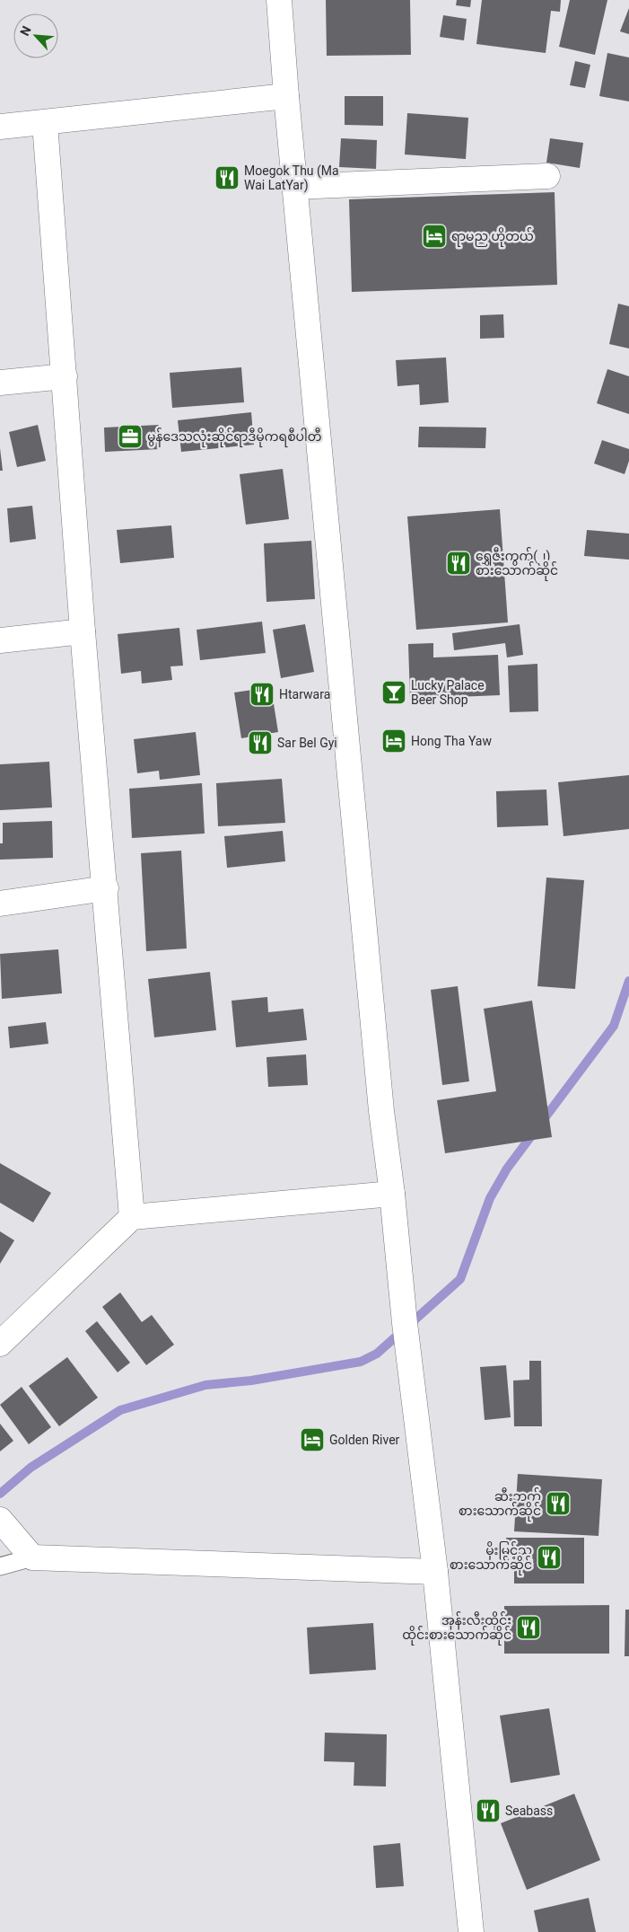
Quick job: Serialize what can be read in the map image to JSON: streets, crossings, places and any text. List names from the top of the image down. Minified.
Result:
{"places":{"restaurant":["Moegok Thu (Ma Wai LatYar)","ရွှေဇီးကွက်(၂) စားသောက်ဆိုင်","Htarwara","Sar Bel Gyi","ဆီးဘက် စားသောက်ဆိုင်","မိုးမြင့်သူ စားသောက်ဆိုင်","အုန်းလီးထိုင်း ထိုင်းစားသောက်ဆိုင်","Seabass"],"hotel":["ရာမည ဟိုတယ်","Hong Tha Yaw","Golden River"],"office":["မွန်ဒေသလုံးဆိုင်ရာဒီမိုကရစီပါတီ"],"bar":["Lucky Palace Beer Shop"]},"north":"top left"}
